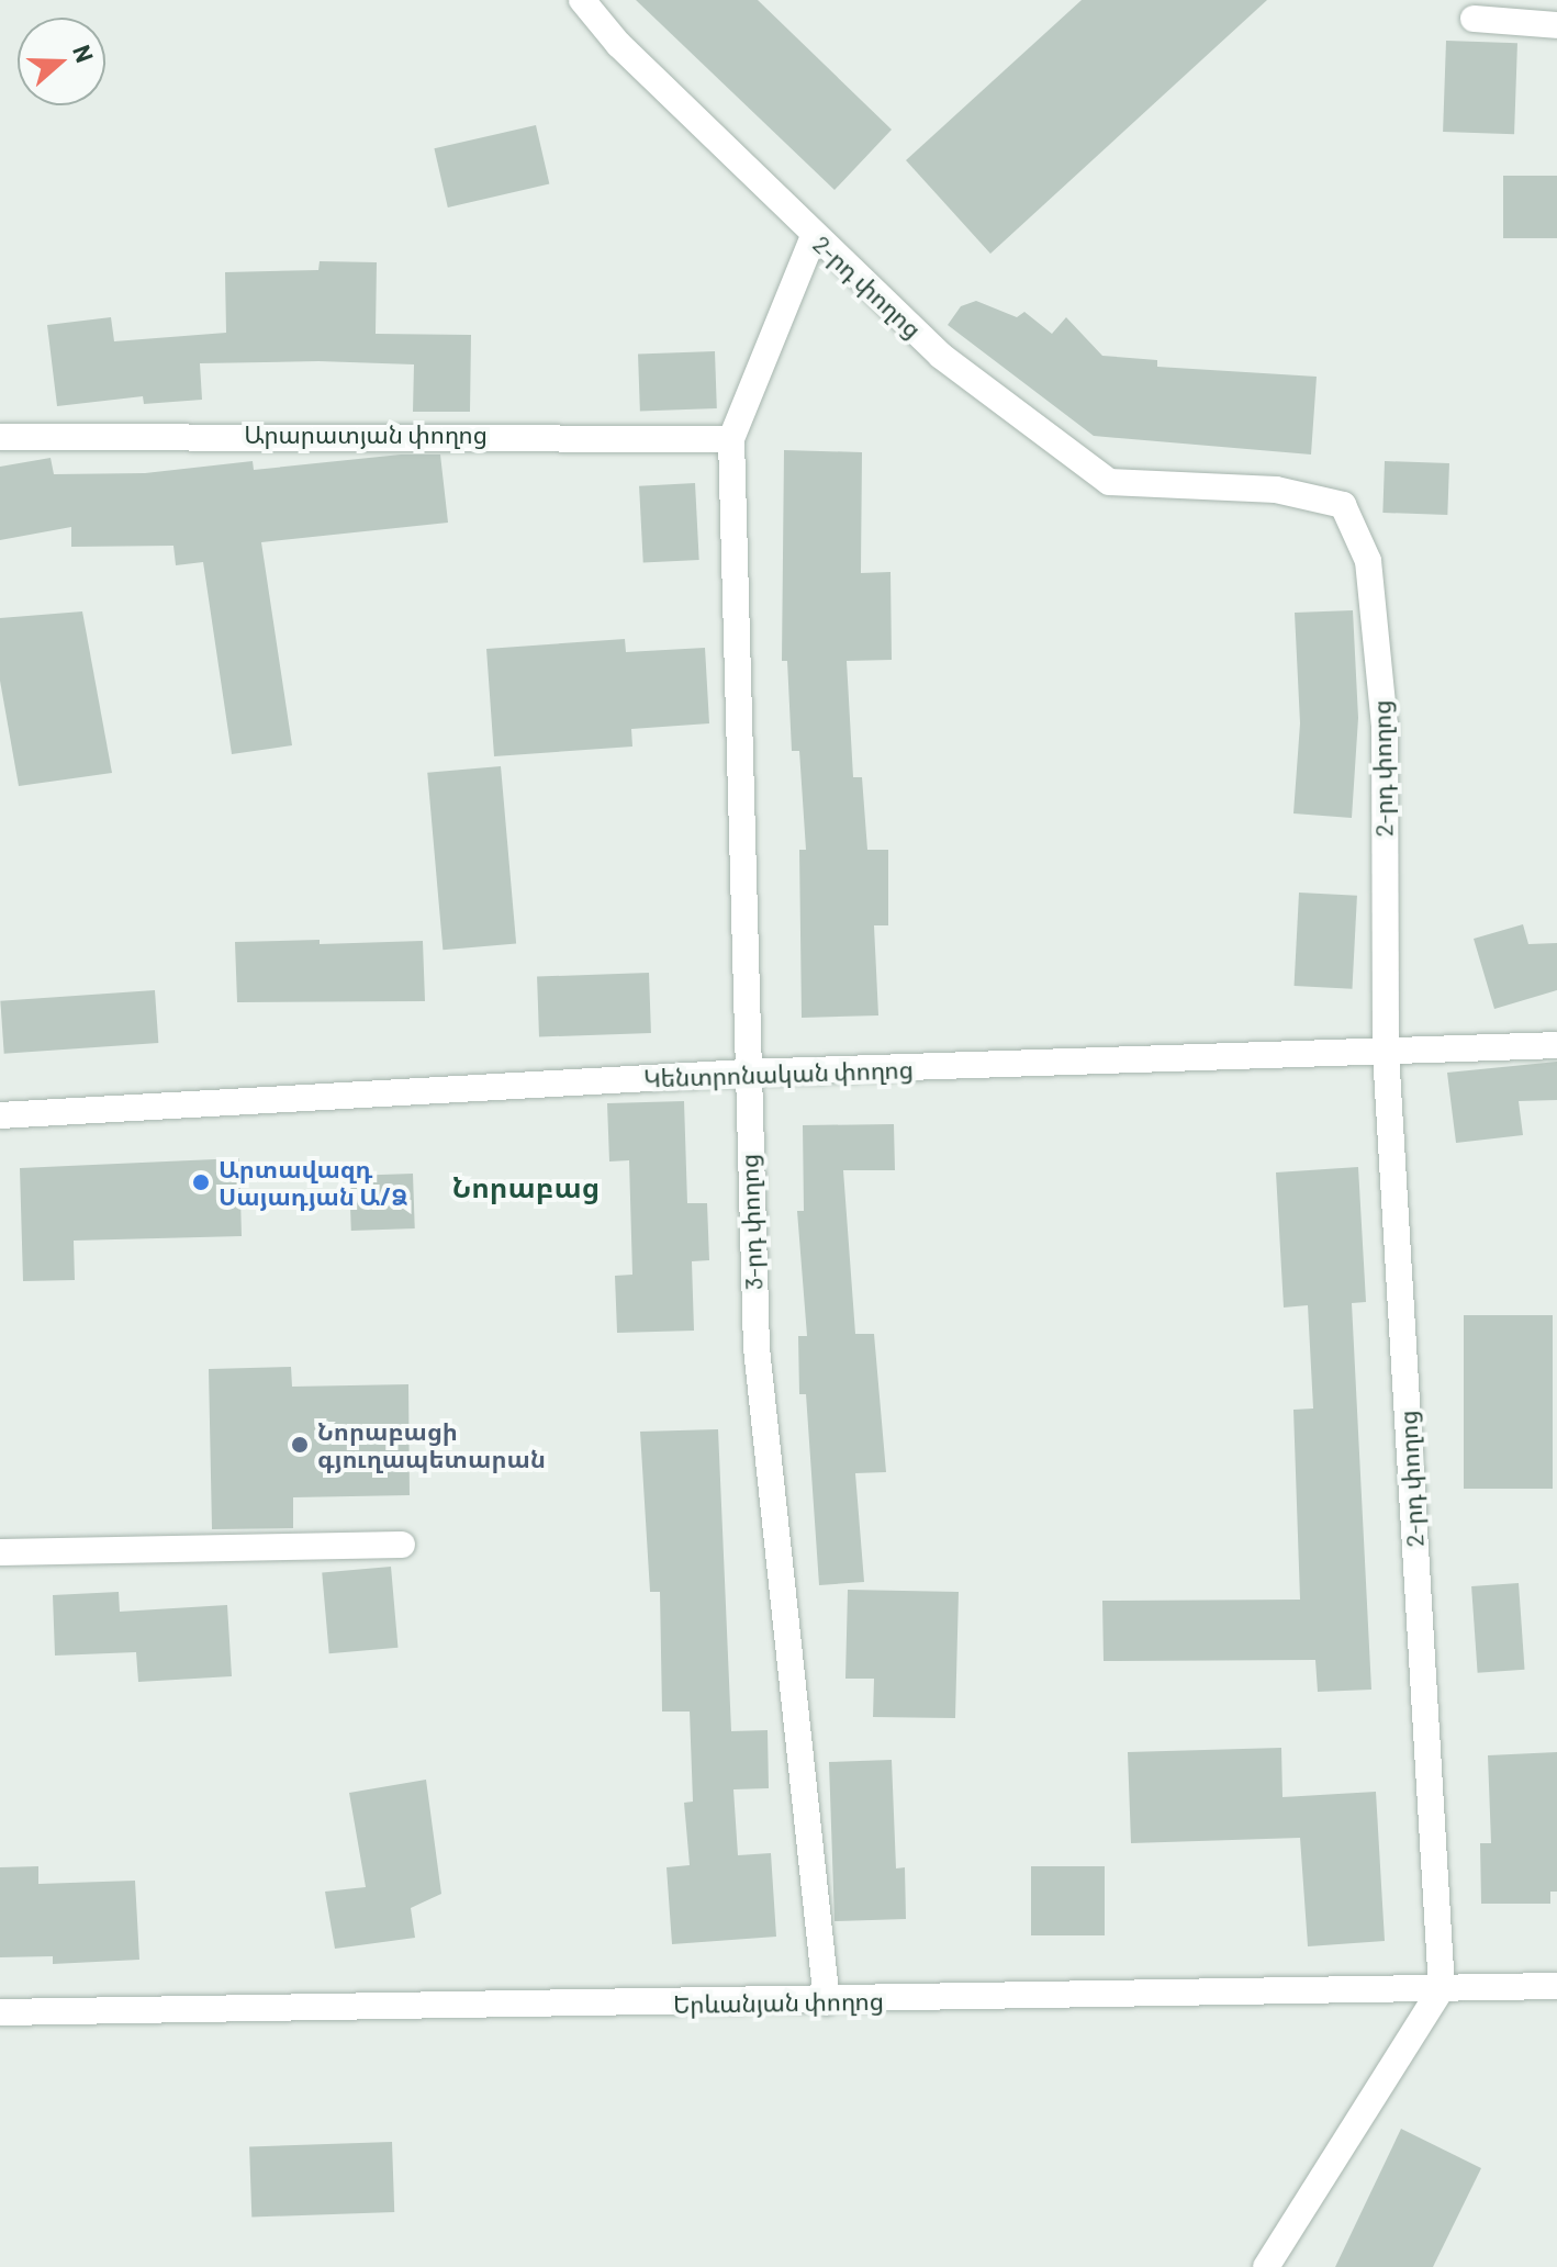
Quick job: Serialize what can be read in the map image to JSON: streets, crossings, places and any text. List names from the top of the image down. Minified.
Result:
{"streets":{"street":["2-րդ փողոց","Արարատյան փողոց","Կենտրոնական փողոց","3-րդ փողոց","Երևանյան փողոց"]},"crossings":[["2-րդ փողոց","Կենտրոնական փողոց"],["2-րդ փողոց","Երևանյան փողոց"],["Արարատյան փողոց","3-րդ փողոց"],["Կենտրոնական փողոց","3-րդ փողոց"],["3-րդ փողոց","Երևանյան փողոց"]],"districts":["Նորաբաց"],"places":["Արտավազդ Սայադյան Ա/Ձ","Նորաբացի գյուղապետարան"],"north":"right"}
